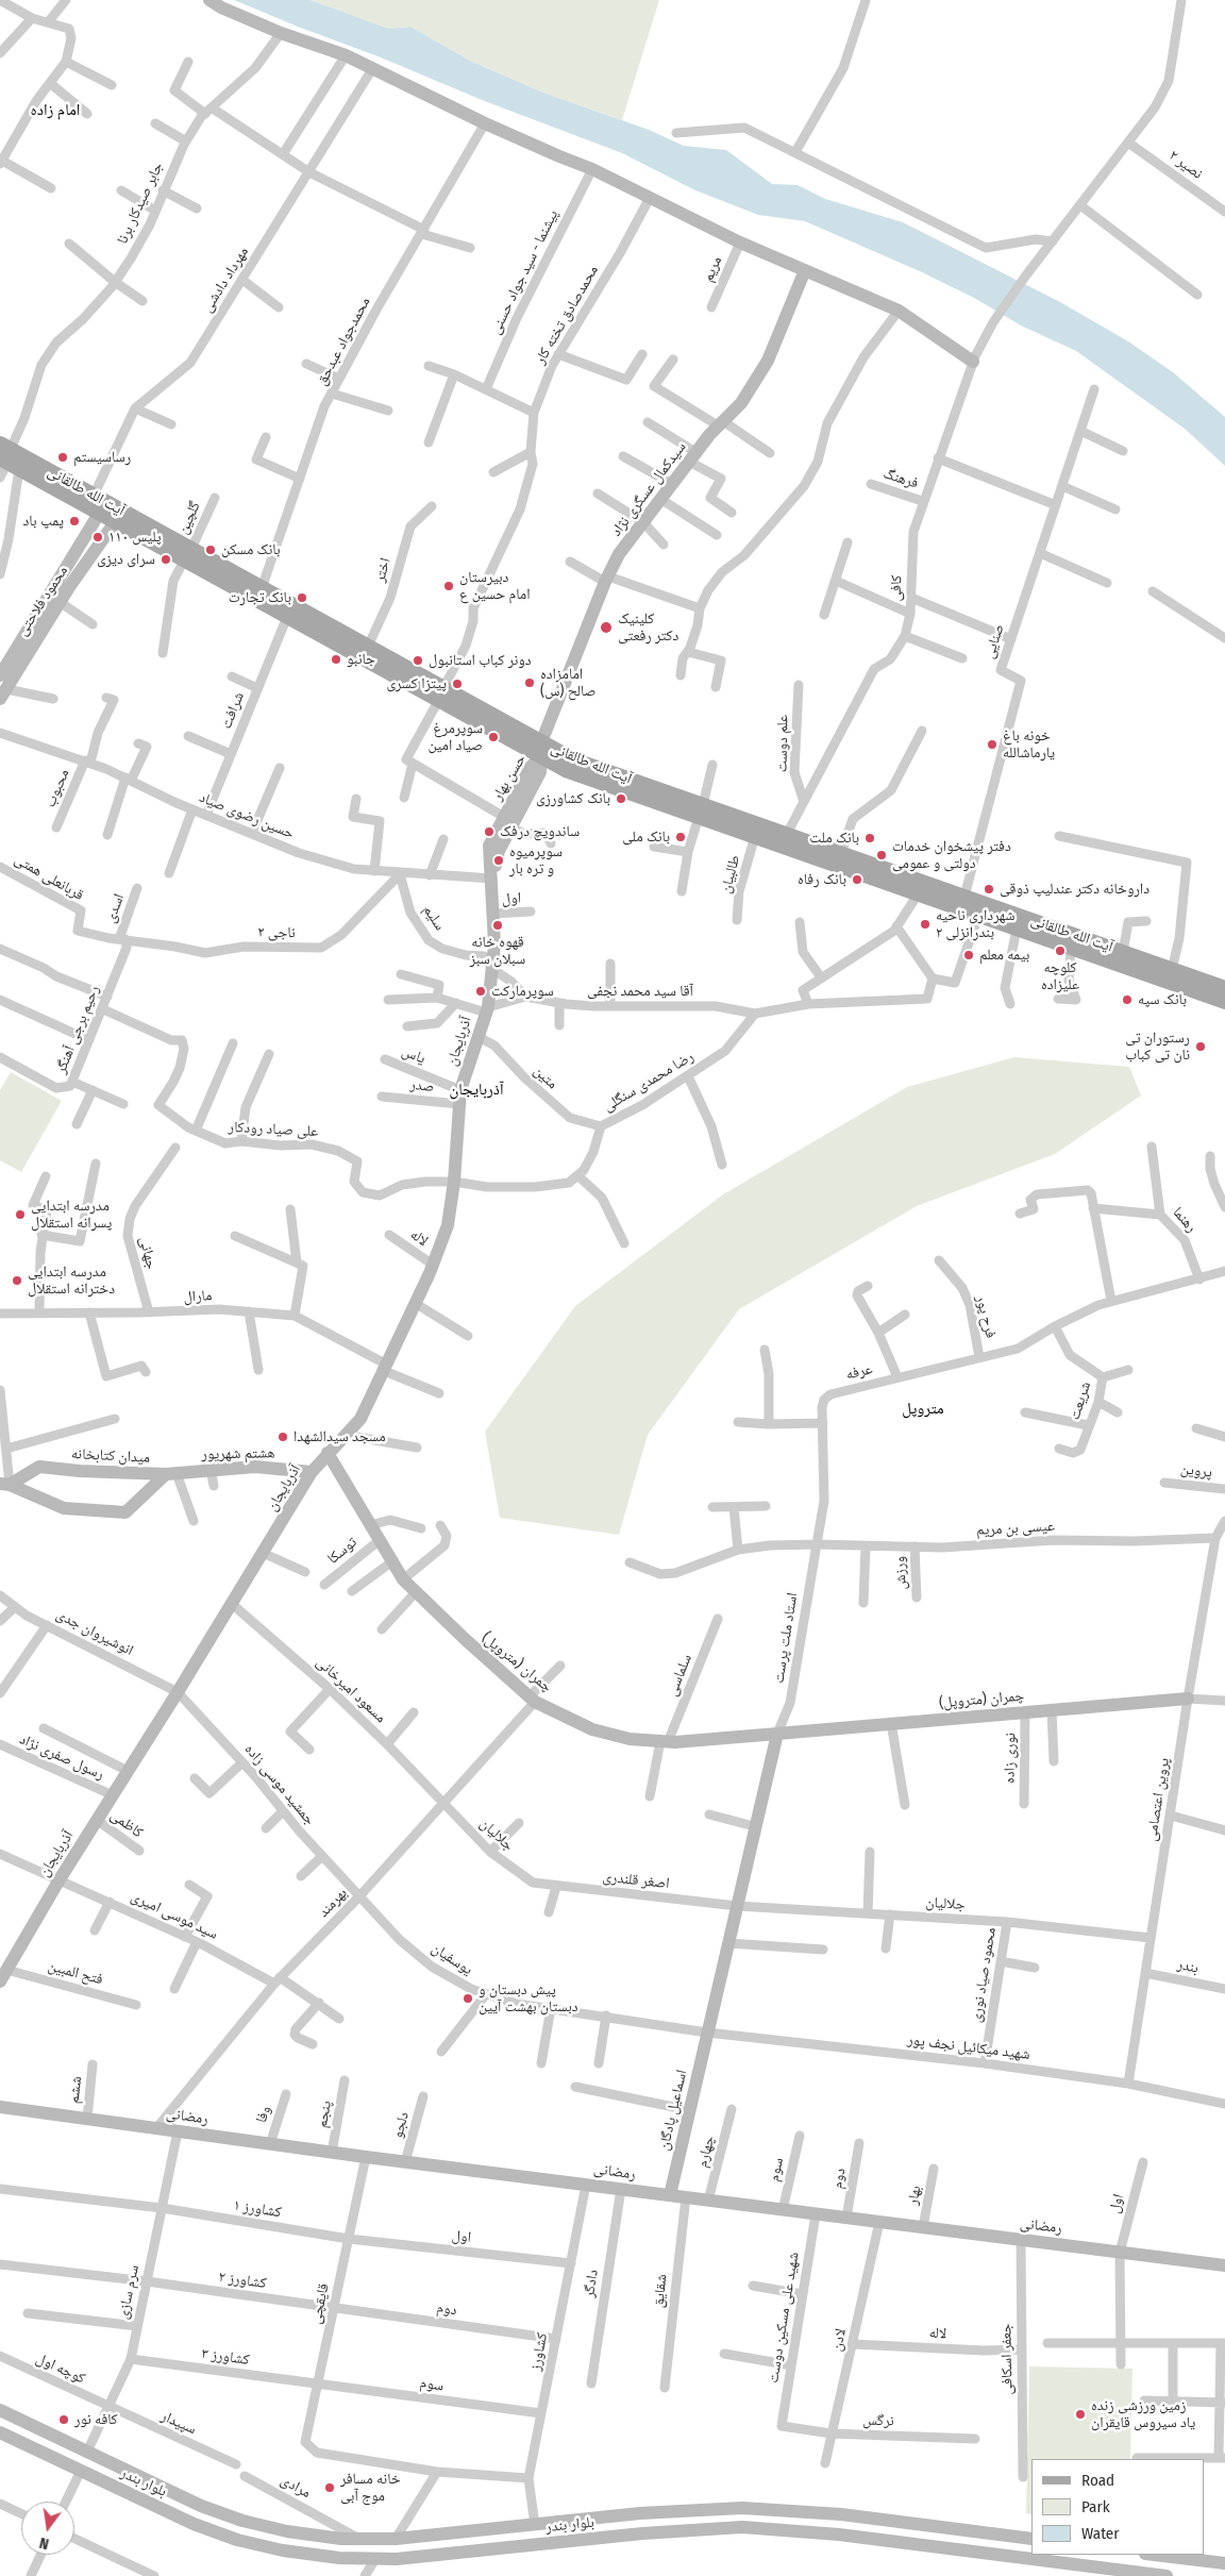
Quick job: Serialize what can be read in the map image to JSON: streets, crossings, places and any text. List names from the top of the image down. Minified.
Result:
{"streets":{"main road":["آیت الله طالقانی"],"street":["نصیر ۲","جابر صیدکار برنا","مریم","پیشنما - سید جواد حسنی","مهرداد دادشی","محمدصادق تخته کار","محمدجواد عبدحق","فرهنگ","سیدکمال عسگری نژاد","گلچین","اختر","کافی","محمود فلاحتی","صنایی","شرافت","علم دوست","حسن بهار","محبوب","حسین رضوی صیاد","طالبیان","قربانعلی همتی","اول","اسدی","سلیم","ناجی ۲","آقا سید محمد نجفی","رحیم برجی آهنگر","آذربایجان","یاس","متین","رضا محمدی سنگلی","صدر","علی صیاد رودکار","رهنما","لاله","جهانی","مارال","فرح پور","عرفه","شریعت","هشتم شهریور","میدان کتابخانه","پروین","عیسی بن مریم","توسکا","ورزش","انوشیروان جدی","استاد ملت پرست","چمران (متروپل)","سلماسی","مسعود امیرخانی","رسول صفری نژاد","نوری زاده","جمشید موسی زاده","پروین اعتصامی","کاظمی","جلالیان","اصغر قلندری","بهرمند","سید موسی امیری","یوسفیان","بندر","فتح المبین","محمود صیاد نوری","شهید میکائیل نجف پور","ششم","اسماعیل پادگان","وفا","پنجم","رمضانی","دلجو","چهارم","سوم","دوم","بهار","کشاورز ۱","کشاورز ۲","دادگر","شقایق","سرم سازی","قایقچی","شهید علی مسکین دوست","لادن","کشاورز","کشاورز ۳","جعفر اسکافی","کوچه اول","نرگس","سپیدار","بلوار بندر","مرادی"]},"crossings":[["نصیر ۲","کافی"],["جابر صیدکار برنا","آیت الله طالقانی"],["مهرداد دادشی","آیت الله طالقانی"],["مهرداد دادشی","محمود فلاحتی"],["محمدصادق تخته کار","آیت الله طالقانی"],["محمدجواد عبدحق","آیت الله طالقانی"],["فرهنگ","کافی"],["سیدکمال عسگری نژاد","آیت الله طالقانی"],["سیدکمال عسگری نژاد","حسن بهار"],["آیت الله طالقانی","گلچین"],["آیت الله طالقانی","اختر"],["آیت الله طالقانی","کافی"],["آیت الله طالقانی","محمود فلاحتی"],["آیت الله طالقانی","صنایی"],["آیت الله طالقانی","شرافت"],["آیت الله طالقانی","حسن بهار"],["آیت الله طالقانی","طالبیان"],["کافی","علم دوست"],["شرافت","حسین رضوی صیاد"],["حسن بهار","حسین رضوی صیاد"],["حسن بهار","آذربایجان"],["محبوب","حسین رضوی صیاد"],["حسین رضوی صیاد","سلیم"],["حسین رضوی صیاد","ناجی ۲"],["حسین رضوی صیاد","آذربایجان"],["قربانعلی همتی","اسدی"],["قربانعلی همتی","ناجی ۲"],["قربانعلی همتی","رحیم برجی آهنگر"],["اول","آذربایجان"],["اول","رمضانی"],["اول","کشاورز ۱"],["اول","قایقچی"],["اول","کشاورز"],["اسدی","ناجی ۲"],["اسدی","رحیم برجی آهنگر"],["سلیم","ناجی ۲"],["سلیم","آقا سید محمد نجفی"],["سلیم","آذربایجان"],["ناجی ۲","رحیم برجی آهنگر"],["آقا سید محمد نجفی","رضا محمدی سنگلی"],["رحیم برجی آهنگر","علی صیاد رودکار"],["آذربایجان","یاس"],["آذربایجان","متین"],["آذربایجان","صدر"],["آذربایجان","علی صیاد رودکار"],["آذربایجان","لاله"],["آذربایجان","مارال"],["آذربایجان","هشتم شهریور"],["آذربایجان","انوشیروان جدی"],["آذربایجان","چمران (متروپل)"],["آذربایجان","مسعود امیرخانی"],["آذربایجان","رسول صفری نژاد"],["آذربایجان","جمشید موسی زاده"],["آذربایجان","کاظمی"],["آذربایجان","سید موسی امیری"],["آذربایجان","فتح المبین"],["یاس","صدر"],["متین","رضا محمدی سنگلی"],["رهنما","عرفه"],["لاله","لادن"],["لاله","جعفر اسکافی"],["جهانی","مارال"],["فرح پور","عرفه"],["عرفه","شریعت"],["عرفه","عیسی بن مریم"],["عرفه","استاد ملت پرست"],["هشتم شهریور","میدان کتابخانه"],["عیسی بن مریم","ورزش"],["عیسی بن مریم","استاد ملت پرست"],["عیسی بن مریم","پروین اعتصامی"],["توسکا","چمران (متروپل)"],["انوشیروان جدی","جمشید موسی زاده"],["استاد ملت پرست","چمران (متروپل)"],["چمران (متروپل)","سلماسی"],["چمران (متروپل)","نوری زاده"],["چمران (متروپل)","پروین اعتصامی"],["چمران (متروپل)","بهرمند"],["مسعود امیرخانی","جلالیان"],["مسعود امیرخانی","بهرمند"],["جمشید موسی زاده","بهرمند"],["جمشید موسی زاده","یوسفیان"],["پروین اعتصامی","جلالیان"],["پروین اعتصامی","بندر"],["پروین اعتصامی","شهید میکائیل نجف پور"],["جلالیان","اصغر قلندری"],["جلالیان","بهرمند"],["جلالیان","محمود صیاد نوری"],["بهرمند","سید موسی امیری"],["بهرمند","یوسفیان"],["بهرمند","رمضانی"],["یوسفیان","شهید میکائیل نجف پور"],["یوسفیان","اسماعیل پادگان"],["محمود صیاد نوری","شهید میکائیل نجف پور"],["شهید میکائیل نجف پور","اسماعیل پادگان"],["ششم","رمضانی"],["اسماعیل پادگان","رمضانی"],["وفا","رمضانی"],["پنجم","رمضانی"],["رمضانی","دلجو"],["رمضانی","چهارم"],["رمضانی","سوم"],["رمضانی","دوم"],["رمضانی","بهار"],["رمضانی","دادگر"],["رمضانی","شقایق"],["رمضانی","سرم سازی"],["رمضانی","قایقچی"],["رمضانی","شهید علی مسکین دوست"],["رمضانی","لادن"],["رمضانی","کشاورز"],["رمضانی","جعفر اسکافی"],["سوم","قایقچی"],["سوم","کشاورز"],["سوم","کشاورز ۳"],["دوم","کشاورز ۲"],["دوم","قایقچی"],["دوم","کشاورز"],["کشاورز ۱","سرم سازی"],["کشاورز ۱","قایقچی"],["کشاورز ۲","سرم سازی"],["کشاورز ۲","قایقچی"],["سرم سازی","کشاورز ۳"],["سرم سازی","کوچه اول"],["سرم سازی","سپیدار"],["سرم سازی","بلوار بندر"],["قایقچی","کشاورز ۳"],["شهید علی مسکین دوست","نرگس"],["لادن","نرگس"],["کشاورز","بلوار بندر"],["کوچه اول","سپیدار"],["بلوار بندر","مرادی"]],"districts":["امام زاده","آذربایجان","متروپل"],"places":["رساسیستم","پمپ باد","پلیس ۱۱۰","بانک مسکن","سرای دیزی","دبیرستان امام حسین ع","بانک تجارت","کلینیک دکتر رفعتی","جانبو","دونر کباب استانبول","امامزاده صالح (س)","پیتزا کسری","سوپرمرغ صیاد امین","خونه باغ یارماشالله","بانک کشاورزی","ساندویچ درفک","بانک ملی","بانک ملت","دفتر پیشخوان خدمات دولتی و عمومی","سوپرمیوه و تره بار","بانک رفاه","داروخانه دکتر عندلیپ ذوقی","شهرداری ناحیه ۲ بندرانزلی","قهوه خانه سبلان سبز","کلوچه علیزاده","بیمه معلم","سوپرمارکت","بانک سپه","رستوران تی نان تی کباب","مدرسه ابتدایی پسرانه استقلال","مدرسه ابتدایی دخترانه استقلال","مسجد سیدالشهدا","پیش دبستان و دبستان بهشت آیین","زمین ورزشی زنده یاد سیروس قایقران","کافه نور","خانه مسافر موج آبی"],"legend":["Road","Park","Water"],"north":"bottom"}
